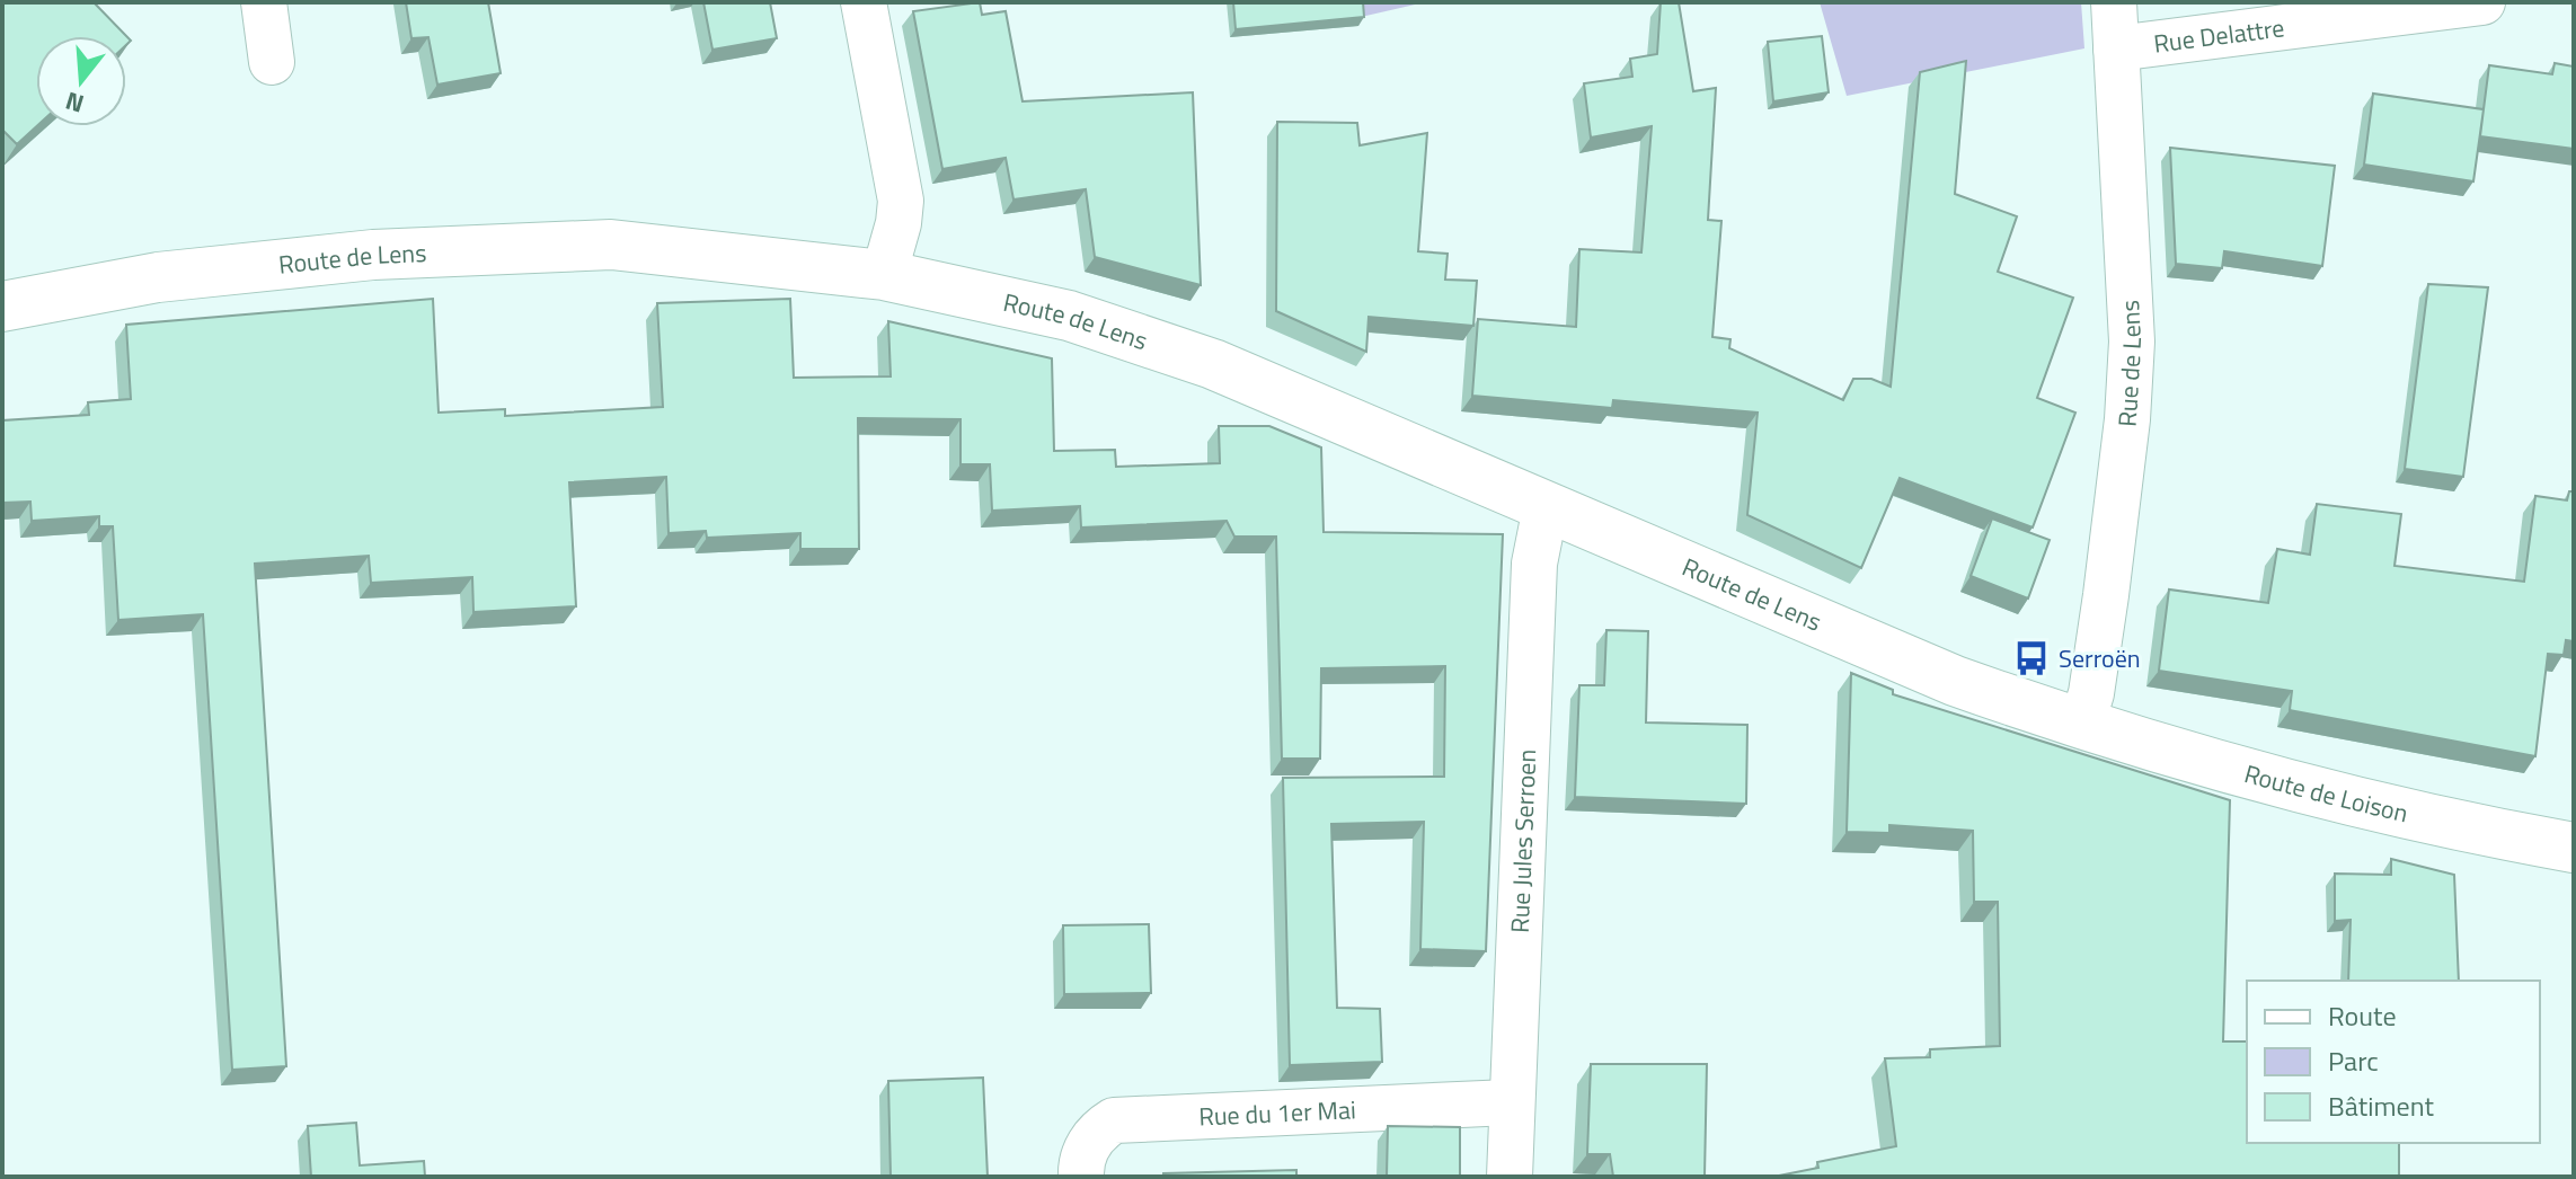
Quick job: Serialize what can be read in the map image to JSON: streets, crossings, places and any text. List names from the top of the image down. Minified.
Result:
{"streets":{"street":["Rue Delattre","Route de Lens","Rue de Lens","Route de Loison","Rue Jules Serroen","Rue du 1er Mai"]},"crossings":[["Rue Delattre","Rue de Lens"],["Route de Lens","Rue de Lens"],["Route de Lens","Route de Loison"],["Route de Lens","Rue Jules Serroen"],["Rue de Lens","Route de Loison"],["Rue Jules Serroen","Rue du 1er Mai"]],"places":{"bus stop":["Serroën"]},"legend":["Route","Parc","Bâtiment"],"north":"bottom"}
